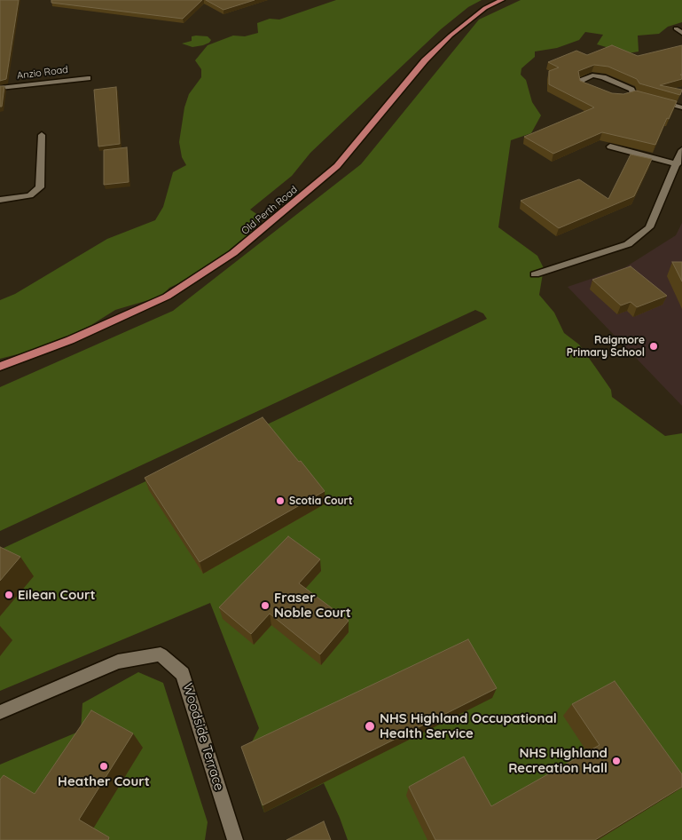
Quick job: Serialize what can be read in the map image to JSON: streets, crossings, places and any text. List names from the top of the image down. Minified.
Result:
{"streets":{"main road":["Old Perth Road"],"street":["Anzio Road","Woodside Terrace"]},"places":["Raigmore Primary School","Scotia Court","Eilean Court","Fraser Noble Court","NHS Highland Occupational Health Service","NHS Highland Recreation Hall","Heather Court"]}
